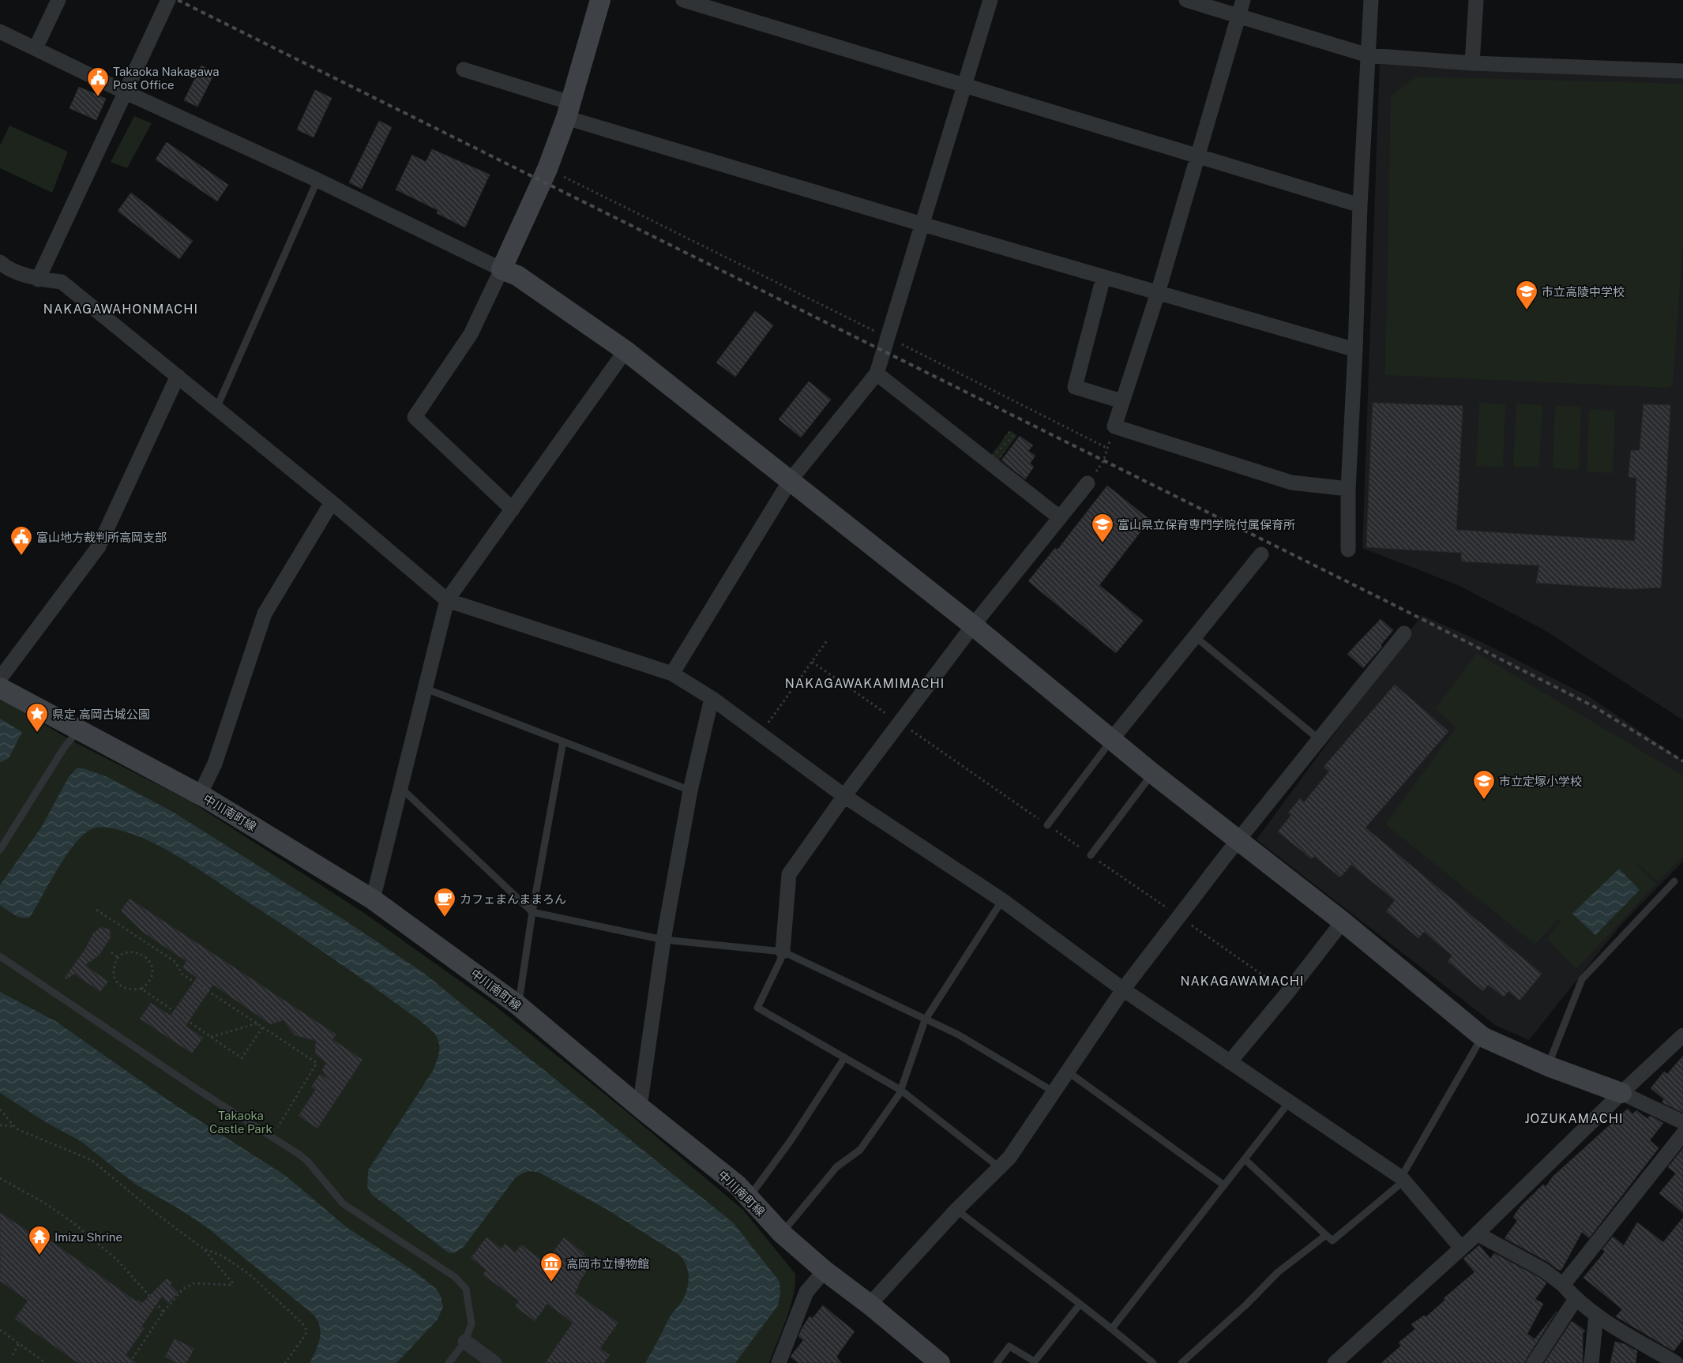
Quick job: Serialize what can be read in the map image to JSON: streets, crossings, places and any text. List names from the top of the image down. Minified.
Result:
{"streets":{"street":["中川南町線"]},"districts":["NAKAGAWAHONMACHI","NAKAGAWAKAMIMACHI","NAKAGAWAMACHI","JOZUKAMACHI"],"parks":["Takaoka Castle Park"],"places":{"public building":["Takaoka Nakagawa Post Office","富山地方裁判所高岡支部"],"school or university":["市立高陵中学校","富山県立保育専門学院付属保育所","市立定塚小学校"],"place":["県定 高岡古城公園"],"cafe":["カフェまんままろん"],"temple":["Imizu Shrine"],"museum":["高岡市立博物館"]}}
